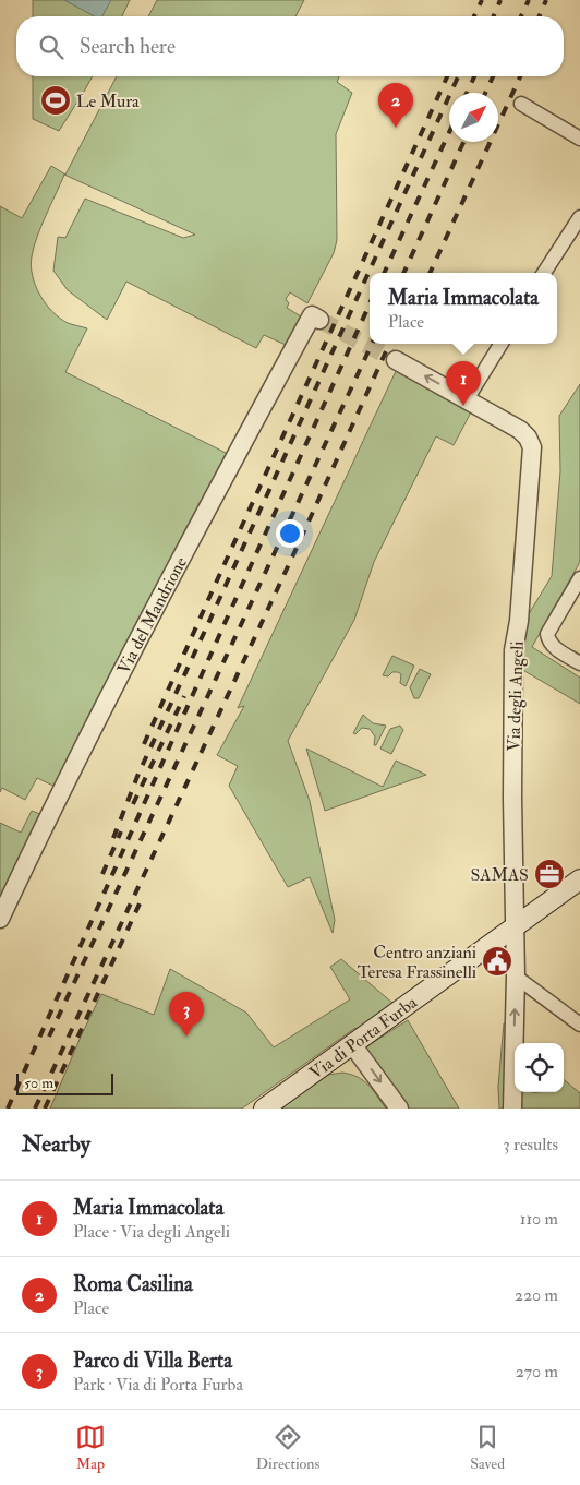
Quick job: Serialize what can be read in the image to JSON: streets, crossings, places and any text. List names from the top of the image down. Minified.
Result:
{"streets":{"main road":["Via di Porta Furba"],"street":["Via del Mandrione","Via degli Angeli"]},"crossings":[["Via degli Angeli","Via di Porta Furba"]],"places":{"sports":["Le Mura"],"office":["SAMAS"],"public building":["Centro anziani Teresa Frassinelli"]},"scale_bar":"50 m","north":"top right","page":{"search":"Search here","pins":["2","1","3"],"popup":["Maria Immacolata","Place"],"scale":"50 m","heading":["Nearby","3 results"],"list":[{"mark":"1","name":"Maria Immacolata","note":"Place · Via degli Angeli","value":"110 m"},{"mark":"2","name":"Roma Casilina","note":"Place","value":"220 m"},{"mark":"3","name":"Parco di Villa Berta","note":"Park · Via di Porta Furba","value":"270 m"}],"nav":["Map","Directions","Saved"]}}
